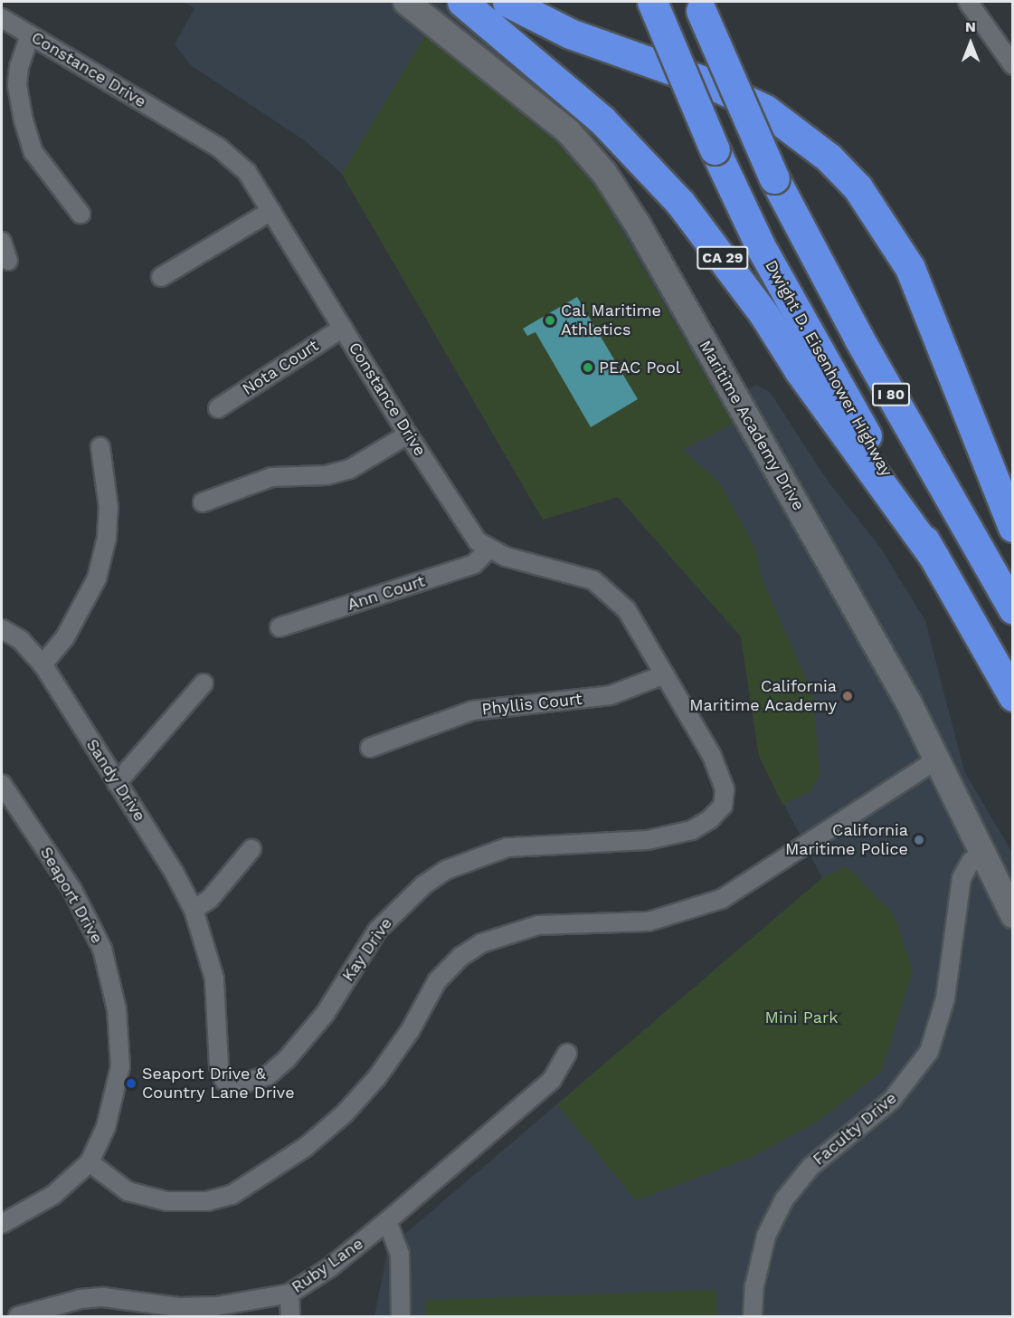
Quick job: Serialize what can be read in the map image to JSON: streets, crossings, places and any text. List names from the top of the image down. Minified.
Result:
{"streets":{"highway":["CA 29","Dwight D. Eisenhower Highway","I 80"],"street":["Constance Drive","Nota Court","Maritime Academy Drive","Ann Court","Phyllis Court","Sandy Drive","Seaport Drive","Kay Drive","Faculty Drive","Ruby Lane"]},"crossings":[["Constance Drive","Nota Court"],["Constance Drive","Ann Court"],["CA 29","Dwight D. Eisenhower Highway"],["Maritime Academy Drive","Faculty Drive"],["Phyllis Court","Kay Drive"],["Sandy Drive","Kay Drive"]],"parks":["Mini Park"],"places":["Cal Maritime Athletics","PEAC Pool","California Maritime Academy","California Maritime Police","Seaport Drive & Country Lane Drive"],"north":"top"}
